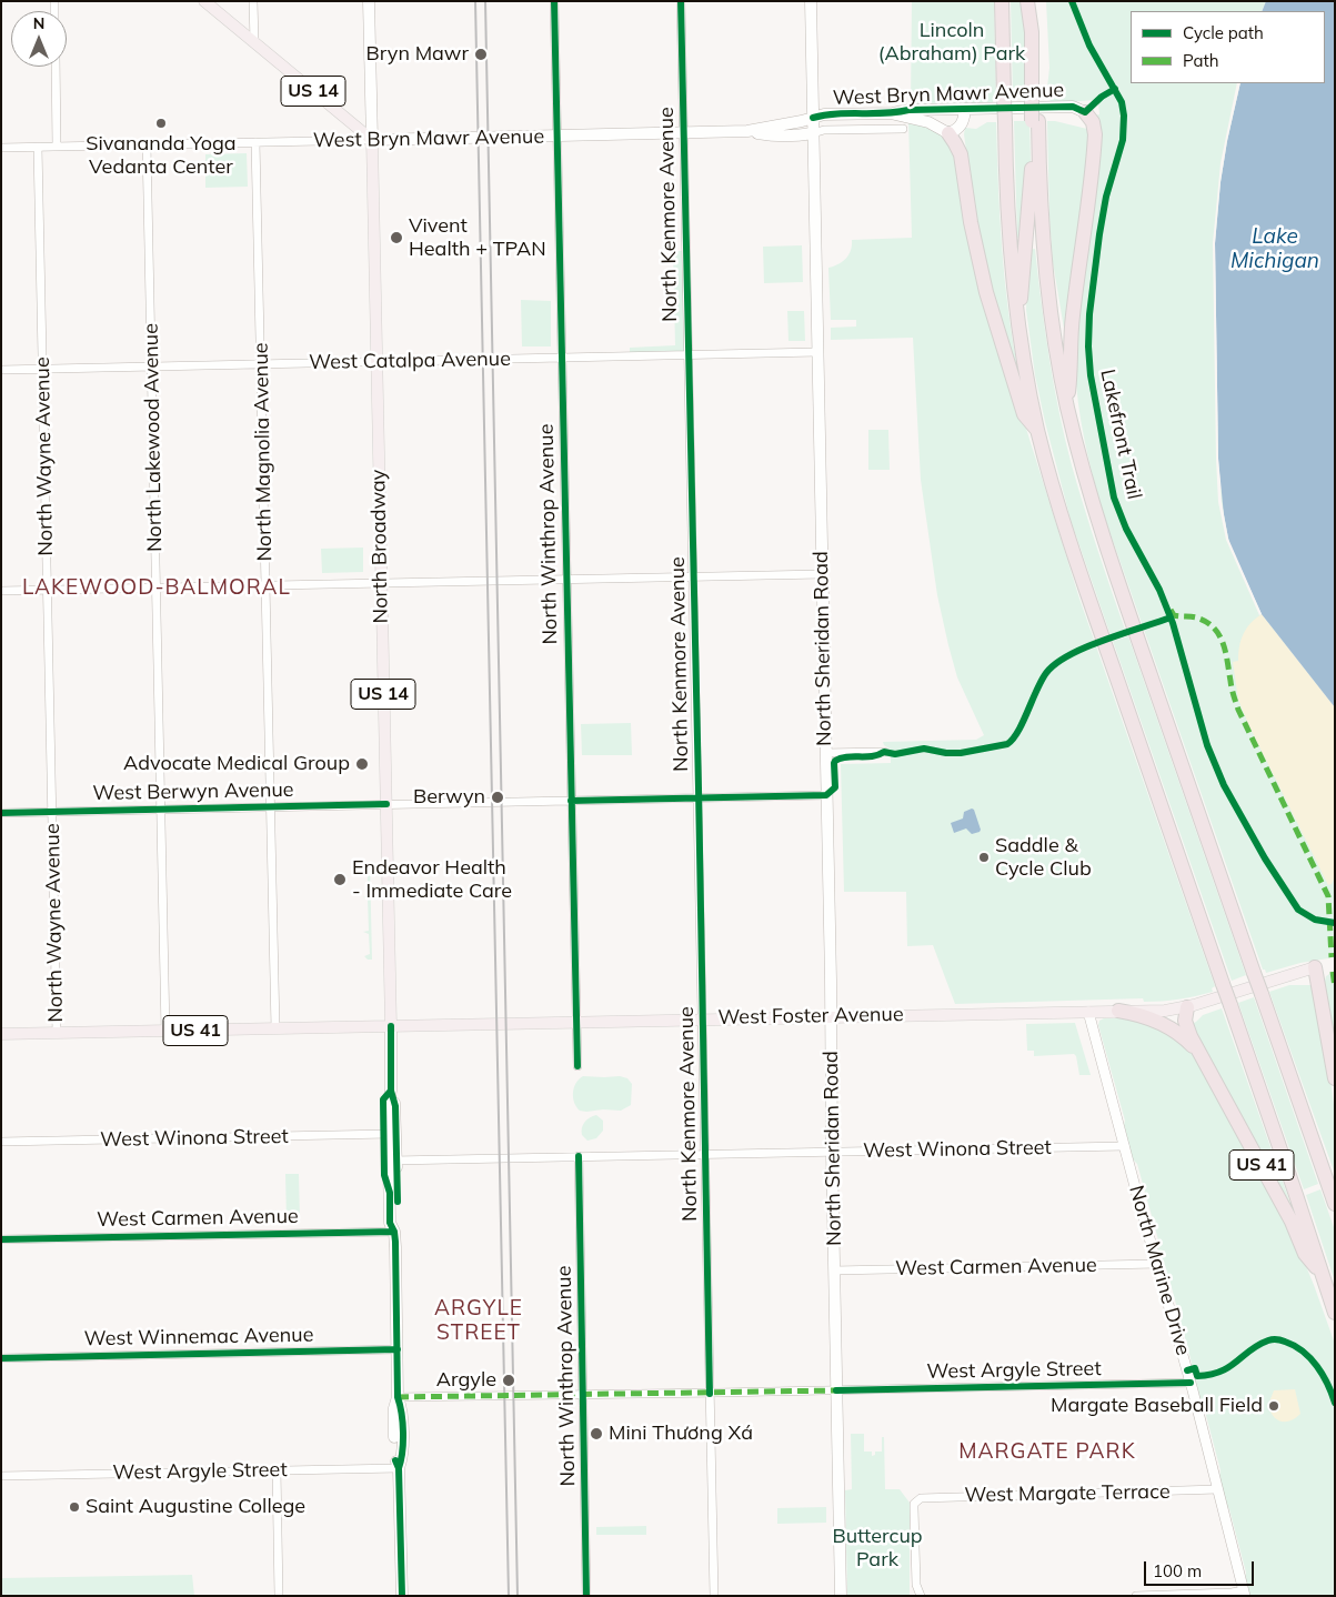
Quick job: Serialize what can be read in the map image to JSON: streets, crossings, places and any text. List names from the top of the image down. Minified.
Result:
{"streets":{"highway":["US 41"],"main road":["US 14","West Bryn Mawr Avenue","North Broadway","North Sheridan Road","West Foster Avenue"],"street":["North Kenmore Avenue","West Catalpa Avenue","North Lakewood Avenue","North Magnolia Avenue","North Wayne Avenue","North Winthrop Avenue","West Berwyn Avenue","West Winona Street","West Carmen Avenue","North Marine Drive","West Winnemac Avenue","West Argyle Street","West Margate Terrace"],"cycle path":["Lakefront Trail"]},"crossings":[["US 14","West Bryn Mawr Avenue"],["US 14","North Broadway"],["West Bryn Mawr Avenue","North Kenmore Avenue"],["West Bryn Mawr Avenue","North Lakewood Avenue"],["West Bryn Mawr Avenue","North Magnolia Avenue"],["West Bryn Mawr Avenue","North Wayne Avenue"],["West Bryn Mawr Avenue","North Winthrop Avenue"],["West Bryn Mawr Avenue","North Broadway"],["West Bryn Mawr Avenue","North Sheridan Road"],["North Kenmore Avenue","West Catalpa Avenue"],["North Kenmore Avenue","West Berwyn Avenue"],["North Kenmore Avenue","West Foster Avenue"],["North Kenmore Avenue","West Winona Street"],["North Kenmore Avenue","West Argyle Street"],["West Catalpa Avenue","North Lakewood Avenue"],["West Catalpa Avenue","North Magnolia Avenue"],["West Catalpa Avenue","North Wayne Avenue"],["West Catalpa Avenue","North Winthrop Avenue"],["West Catalpa Avenue","North Broadway"],["West Catalpa Avenue","North Sheridan Road"],["North Lakewood Avenue","West Berwyn Avenue"],["North Lakewood Avenue","West Foster Avenue"],["North Magnolia Avenue","West Berwyn Avenue"],["North Magnolia Avenue","West Foster Avenue"],["North Wayne Avenue","West Berwyn Avenue"],["North Wayne Avenue","West Foster Avenue"],["North Winthrop Avenue","West Berwyn Avenue"],["North Winthrop Avenue","West Foster Avenue"],["North Winthrop Avenue","West Winona Street"],["North Winthrop Avenue","West Argyle Street"],["North Broadway","West Berwyn Avenue"],["North Broadway","West Foster Avenue"],["North Broadway","West Winona Street"],["North Broadway","West Carmen Avenue"],["North Broadway","West Winnemac Avenue"],["North Broadway","West Argyle Street"],["North Sheridan Road","West Berwyn Avenue"],["North Sheridan Road","West Foster Avenue"],["North Sheridan Road","West Winona Street"],["North Sheridan Road","West Carmen Avenue"],["North Sheridan Road","West Argyle Street"],["West Foster Avenue","US 41"],["West Foster Avenue","North Marine Drive"],["West Winona Street","North Marine Drive"],["West Carmen Avenue","North Marine Drive"],["North Marine Drive","West Argyle Street"],["North Marine Drive","West Margate Terrace"]],"districts":["LAKEWOOD-BALMORAL","ARGYLE STREET","MARGATE PARK"],"water":["Lake Michigan"],"parks":["Lincoln (Abraham) Park","Buttercup Park"],"places":["Bryn Mawr","Sivananda Yoga Vedanta Center","Vivent Health + TPAN","Advocate Medical Group","Berwyn","Saddle & Cycle Club","Endeavor Health - Immediate Care","Argyle","Margate Baseball Field","Mini Thương Xá","Saint Augustine College"],"legend":["Cycle path","Path"],"scale_bar":"100 m","north":"top"}
